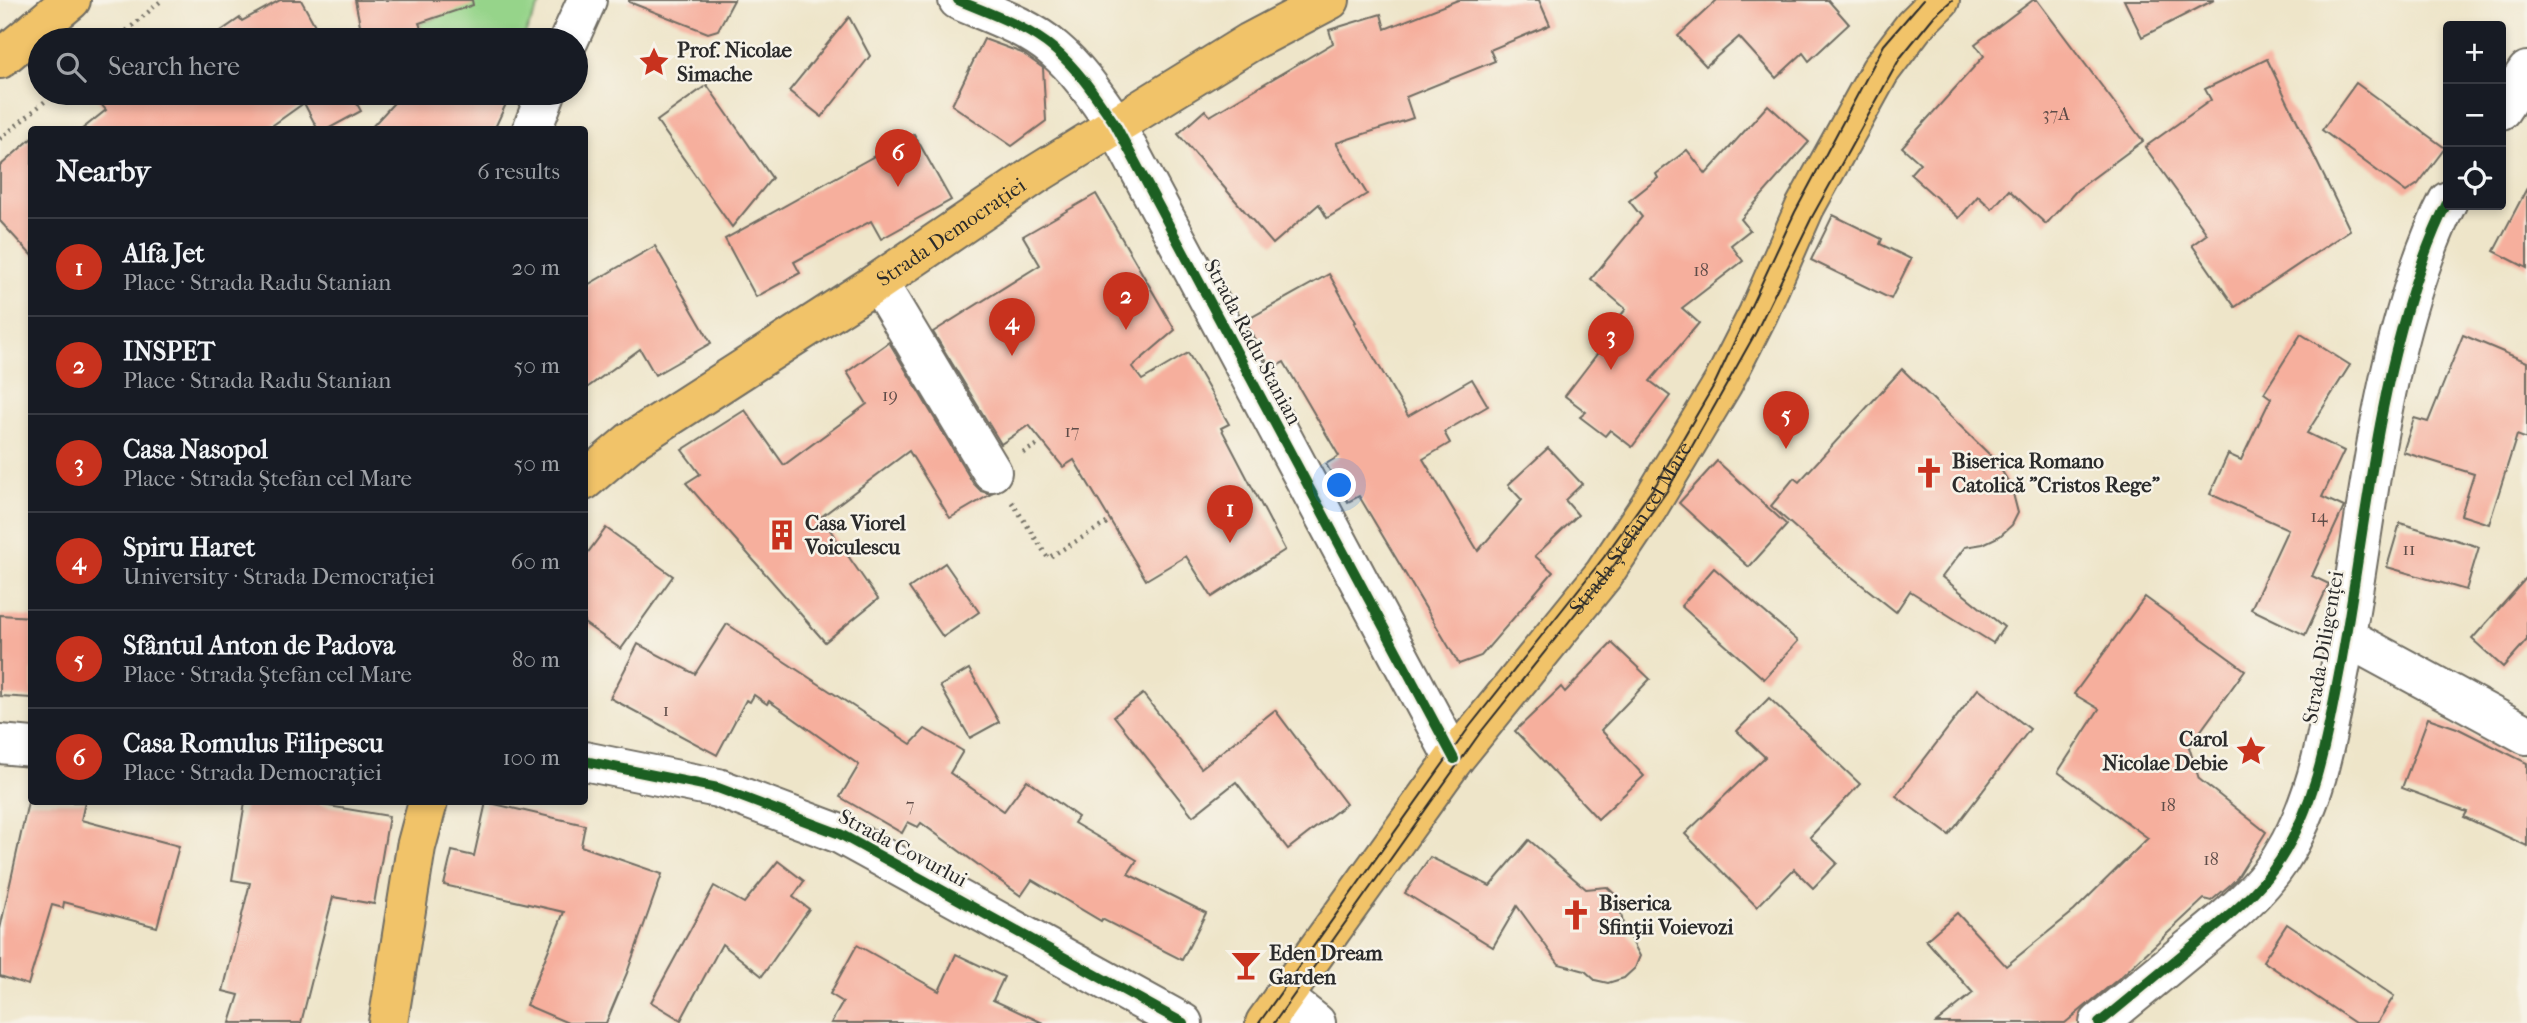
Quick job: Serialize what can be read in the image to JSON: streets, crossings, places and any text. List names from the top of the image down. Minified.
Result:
{"streets":{"main road":["Strada Democrației","Strada Ștefan cel Mare"],"street":["Strada Radu Stanian","Strada Diligenței","Strada Covurlui"]},"crossings":[["Strada Democrației","Strada Radu Stanian"],["Strada Radu Stanian","Strada Ștefan cel Mare"]],"places":{"place":["Prof. Nicolae Simache","Carol Nicolae Debie"],"church":["Biserica Romano Catolică \"Cristos Rege\"","Biserica Sfinţii Voievozi"],"building":["Casa Viorel Voiculescu"],"bar":["Eden Dream Garden"]},"house_numbers":["37A","18","19","17","14","11","1","7","18","18"],"page":{"map_buttons":["+","−"],"search":"Search here","heading":["Nearby","6 results"],"pins":["6","2","4","3","5","1"],"list":[{"mark":"1","name":"Alfa Jet","note":"Place · Strada Radu Stanian","value":"20 m"},{"mark":"2","name":"INSPET","note":"Place · Strada Radu Stanian","value":"50 m"},{"mark":"3","name":"Casa Nasopol","note":"Place · Strada Ștefan cel Mare","value":"50 m"},{"mark":"4","name":"Spiru Haret","note":"University · Strada Democrației","value":"60 m"},{"mark":"5","name":"Sfântul Anton de Padova","note":"Place · Strada Ștefan cel Mare","value":"80 m"},{"mark":"6","name":"Casa Romulus Filipescu","note":"Place · Strada Democrației","value":"100 m"}]}}
